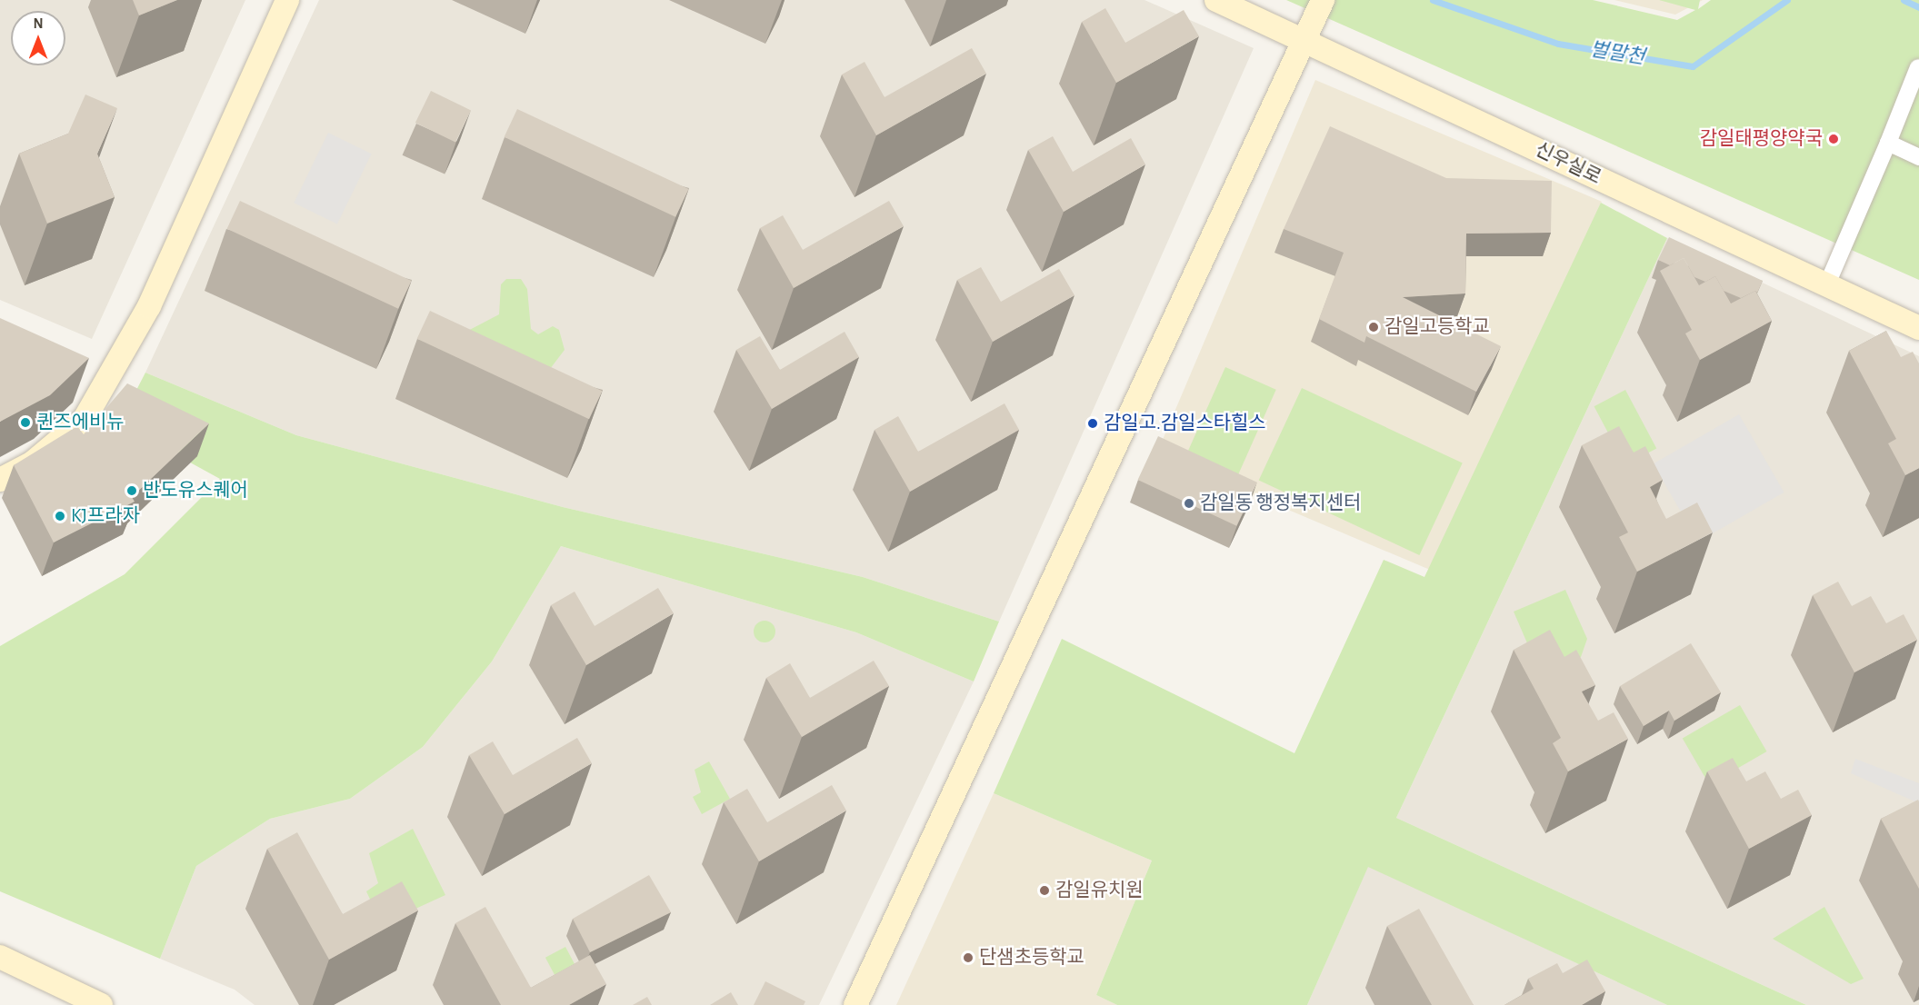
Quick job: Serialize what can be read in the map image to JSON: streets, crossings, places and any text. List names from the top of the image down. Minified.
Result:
{"streets":{"street":["신우실로"]},"water":["벌말천"],"places":["감일태평양약국","감일고등학교","퀸즈에비뉴","감일고.감일스타힐스","반도유스퀘어","감일동 행정복지센터","KJ프라자","감일유치원","단샘초등학교"],"north":"top"}
